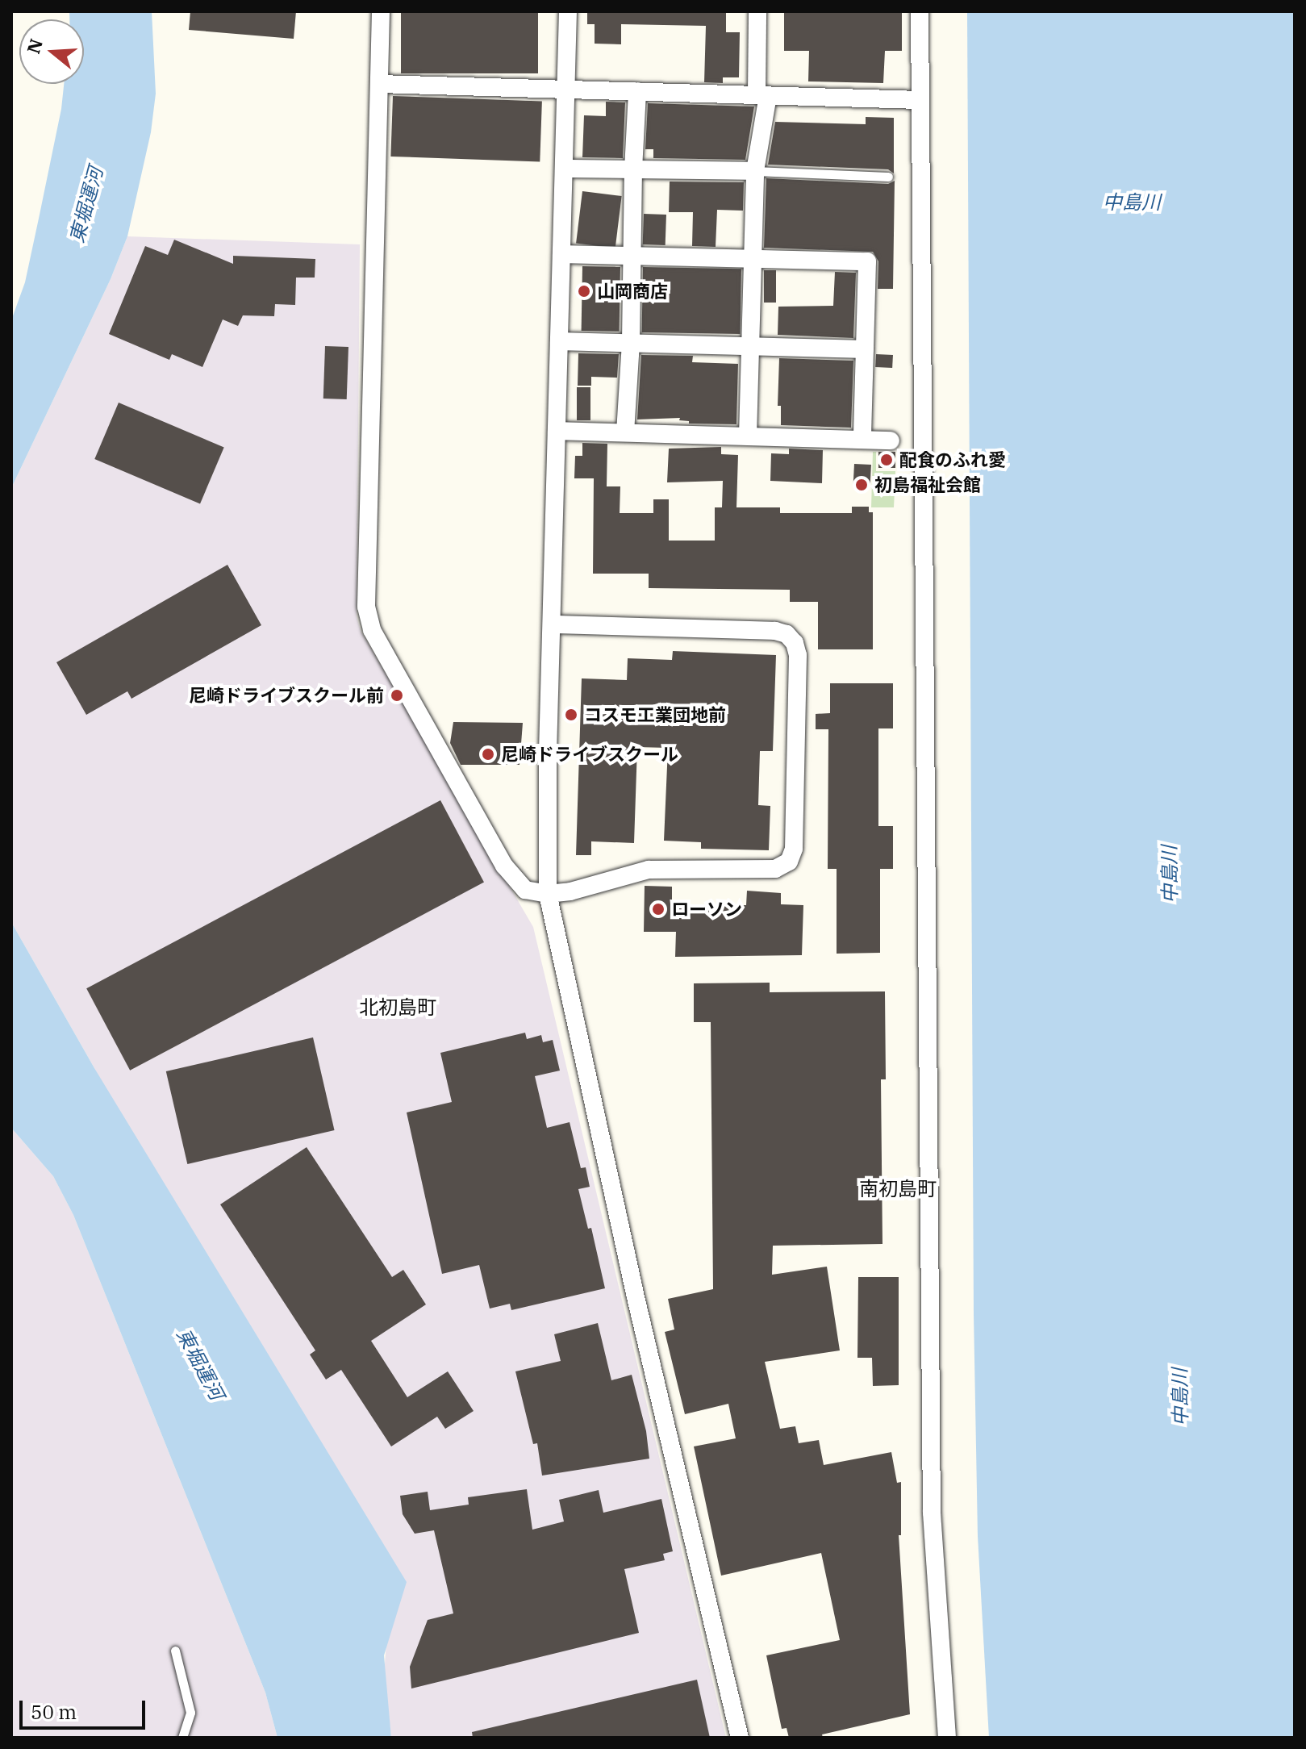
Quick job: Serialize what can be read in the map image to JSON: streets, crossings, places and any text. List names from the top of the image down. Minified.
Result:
{"districts":["北初島町","南初島町"],"water":["中島川","東堀運河"],"places":["山岡商店","配食のふれ愛","初島福祉会館","尼崎ドライブスクール前","コスモ工業団地前","尼崎ドライブスクール","ローソン"],"scale_bar":"50 m","north":"left"}
